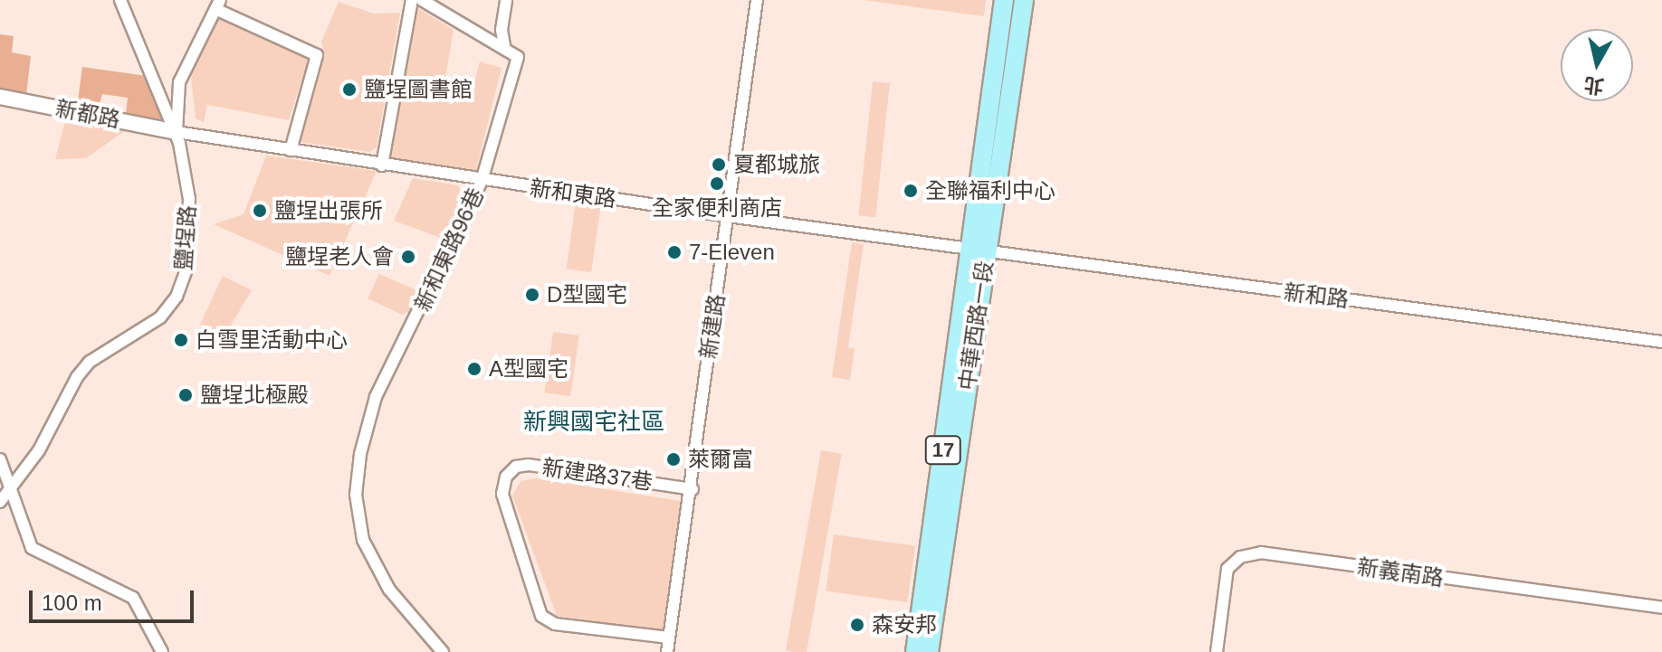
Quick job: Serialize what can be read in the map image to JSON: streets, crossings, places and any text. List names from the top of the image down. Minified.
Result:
{"streets":{"main road":["中華西路一段","17"],"street":["新都路","新和東路","鹽埕路","新和東路96巷","新和路","新建路","新建路37巷","新義南路"]},"crossings":[["新都路","新和東路"],["新都路","鹽埕路"],["新和東路","鹽埕路"],["新和東路","新和東路96巷"],["新和東路","新和路"],["新和東路","中華西路一段"],["新和東路","新建路"],["新和路","中華西路一段"],["新建路","新建路37巷"]],"districts":["新興國宅社區"],"places":["鹽埕圖書館","夏都城旅","全家便利商店","全聯福利中心","鹽埕出張所","7-Eleven","鹽埕老人會","D型國宅","白雪里活動中心","A型國宅","鹽埕北極殿","萊爾富","森安邦"],"scale_bar":"100 m","north":"bottom"}
